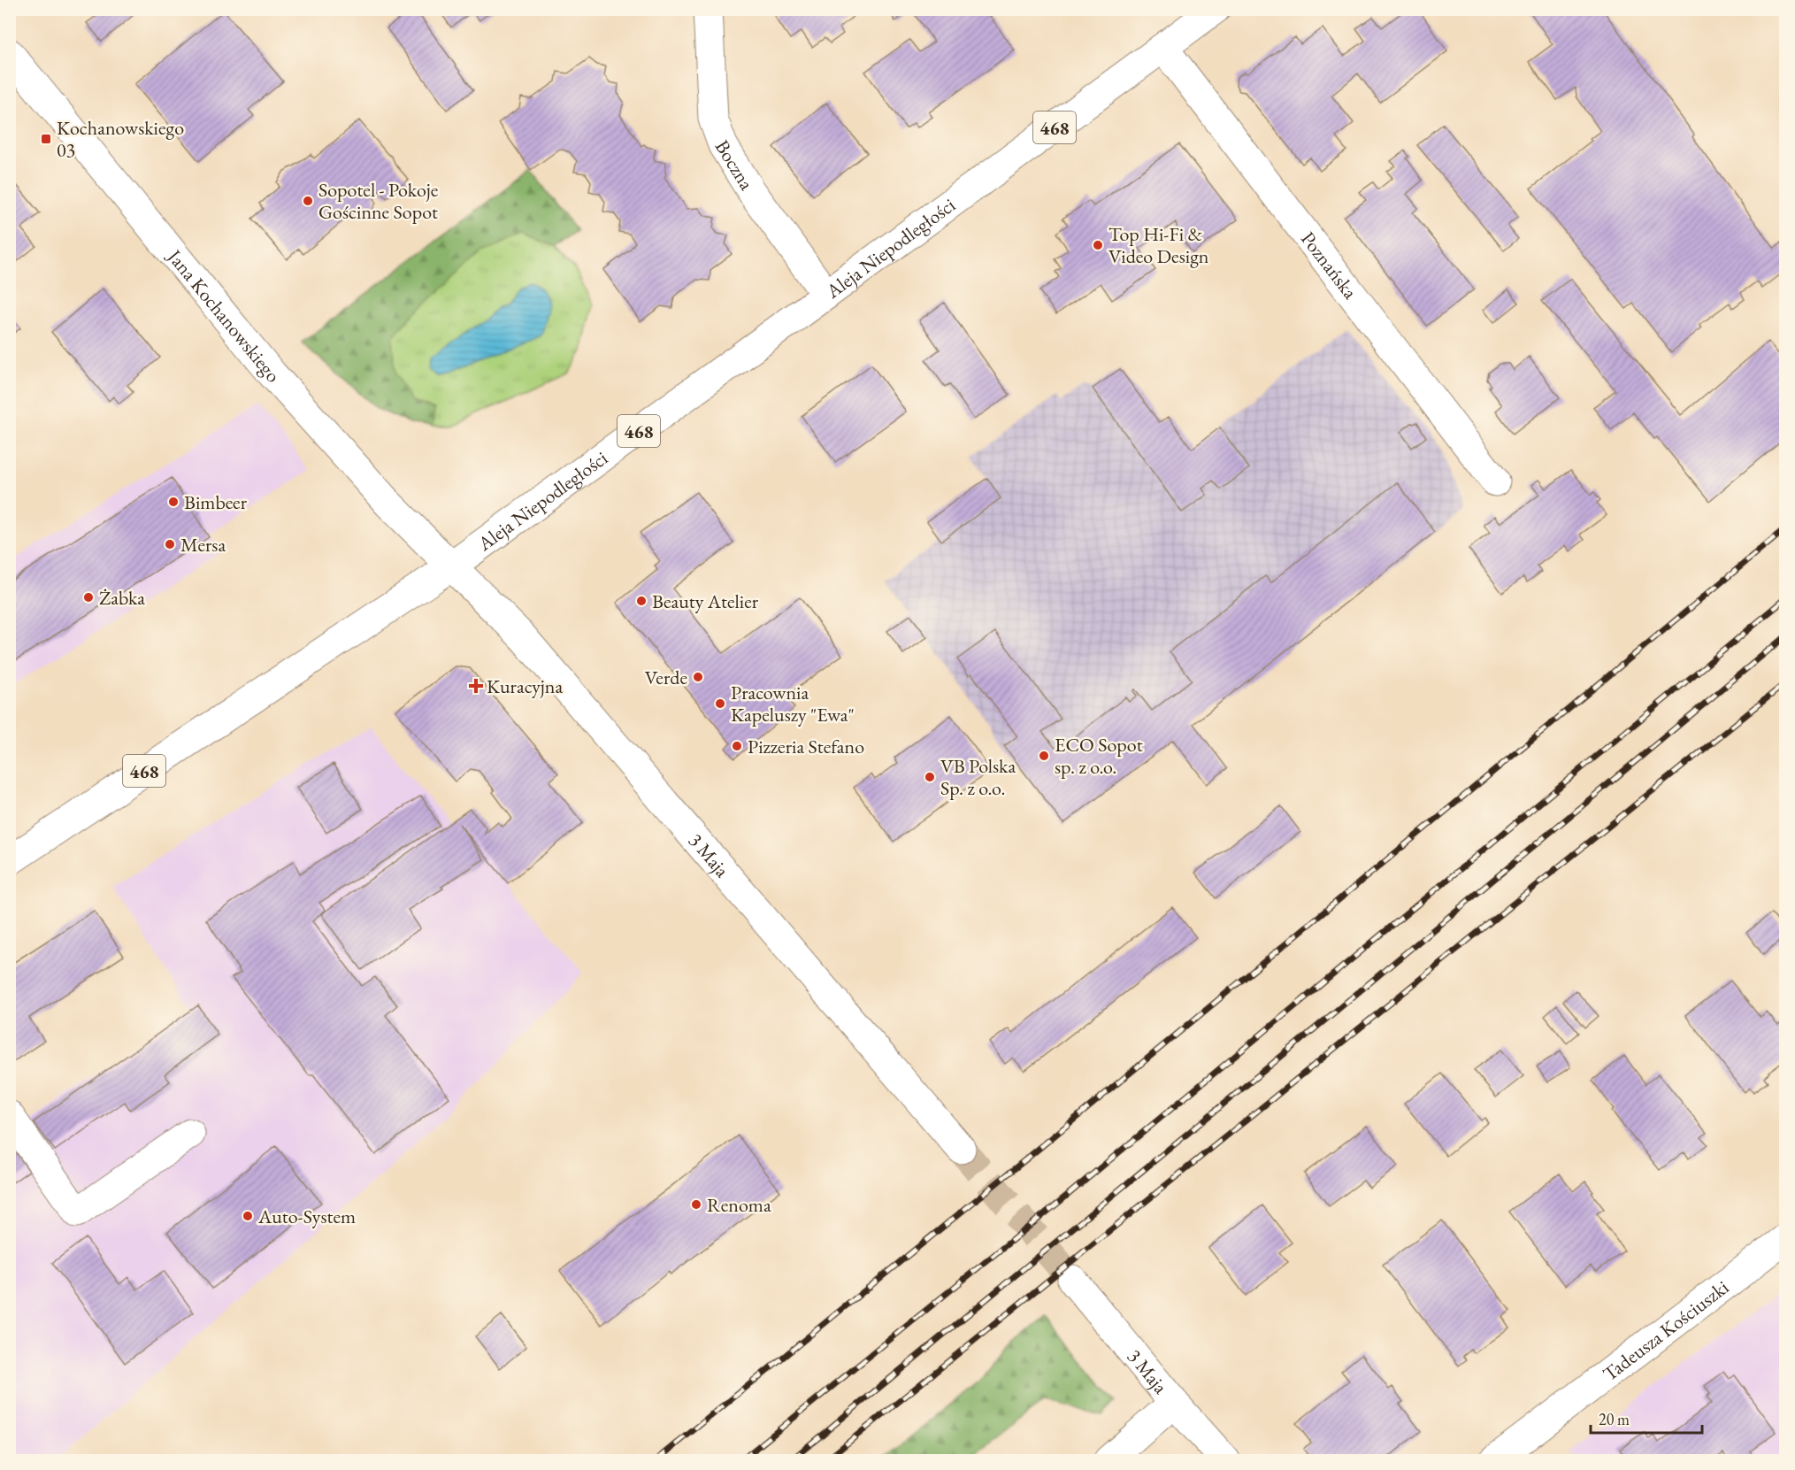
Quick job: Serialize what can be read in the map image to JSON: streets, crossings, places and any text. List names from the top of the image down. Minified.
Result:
{"streets":{"street":["468","Boczna","Aleja Niepodległości","Poznańska","Jana Kochanowskiego","3 Maja","Tadeusza Kościuszki"]},"crossings":[["Boczna","Aleja Niepodległości"],["Aleja Niepodległości","Poznańska"],["Aleja Niepodległości","Jana Kochanowskiego"],["Aleja Niepodległości","3 Maja"],["Jana Kochanowskiego","3 Maja"]],"places":{"transit":["Kochanowskiego 03"],"other":["Sopotel - Pokoje Gościnne Sopot","Top Hi-Fi & Video Design","Bimbeer","Mersa","Żabka","Beauty Atelier","Verde","Pracownia Kapeluszy \"Ewa\"","Pizzeria Stefano","ECO Sopot sp. z o.o.","VB Polska Sp. z o.o.","Renoma","Auto-System"],"health":["Kuracyjna"]},"scale_bar":"20 m"}
